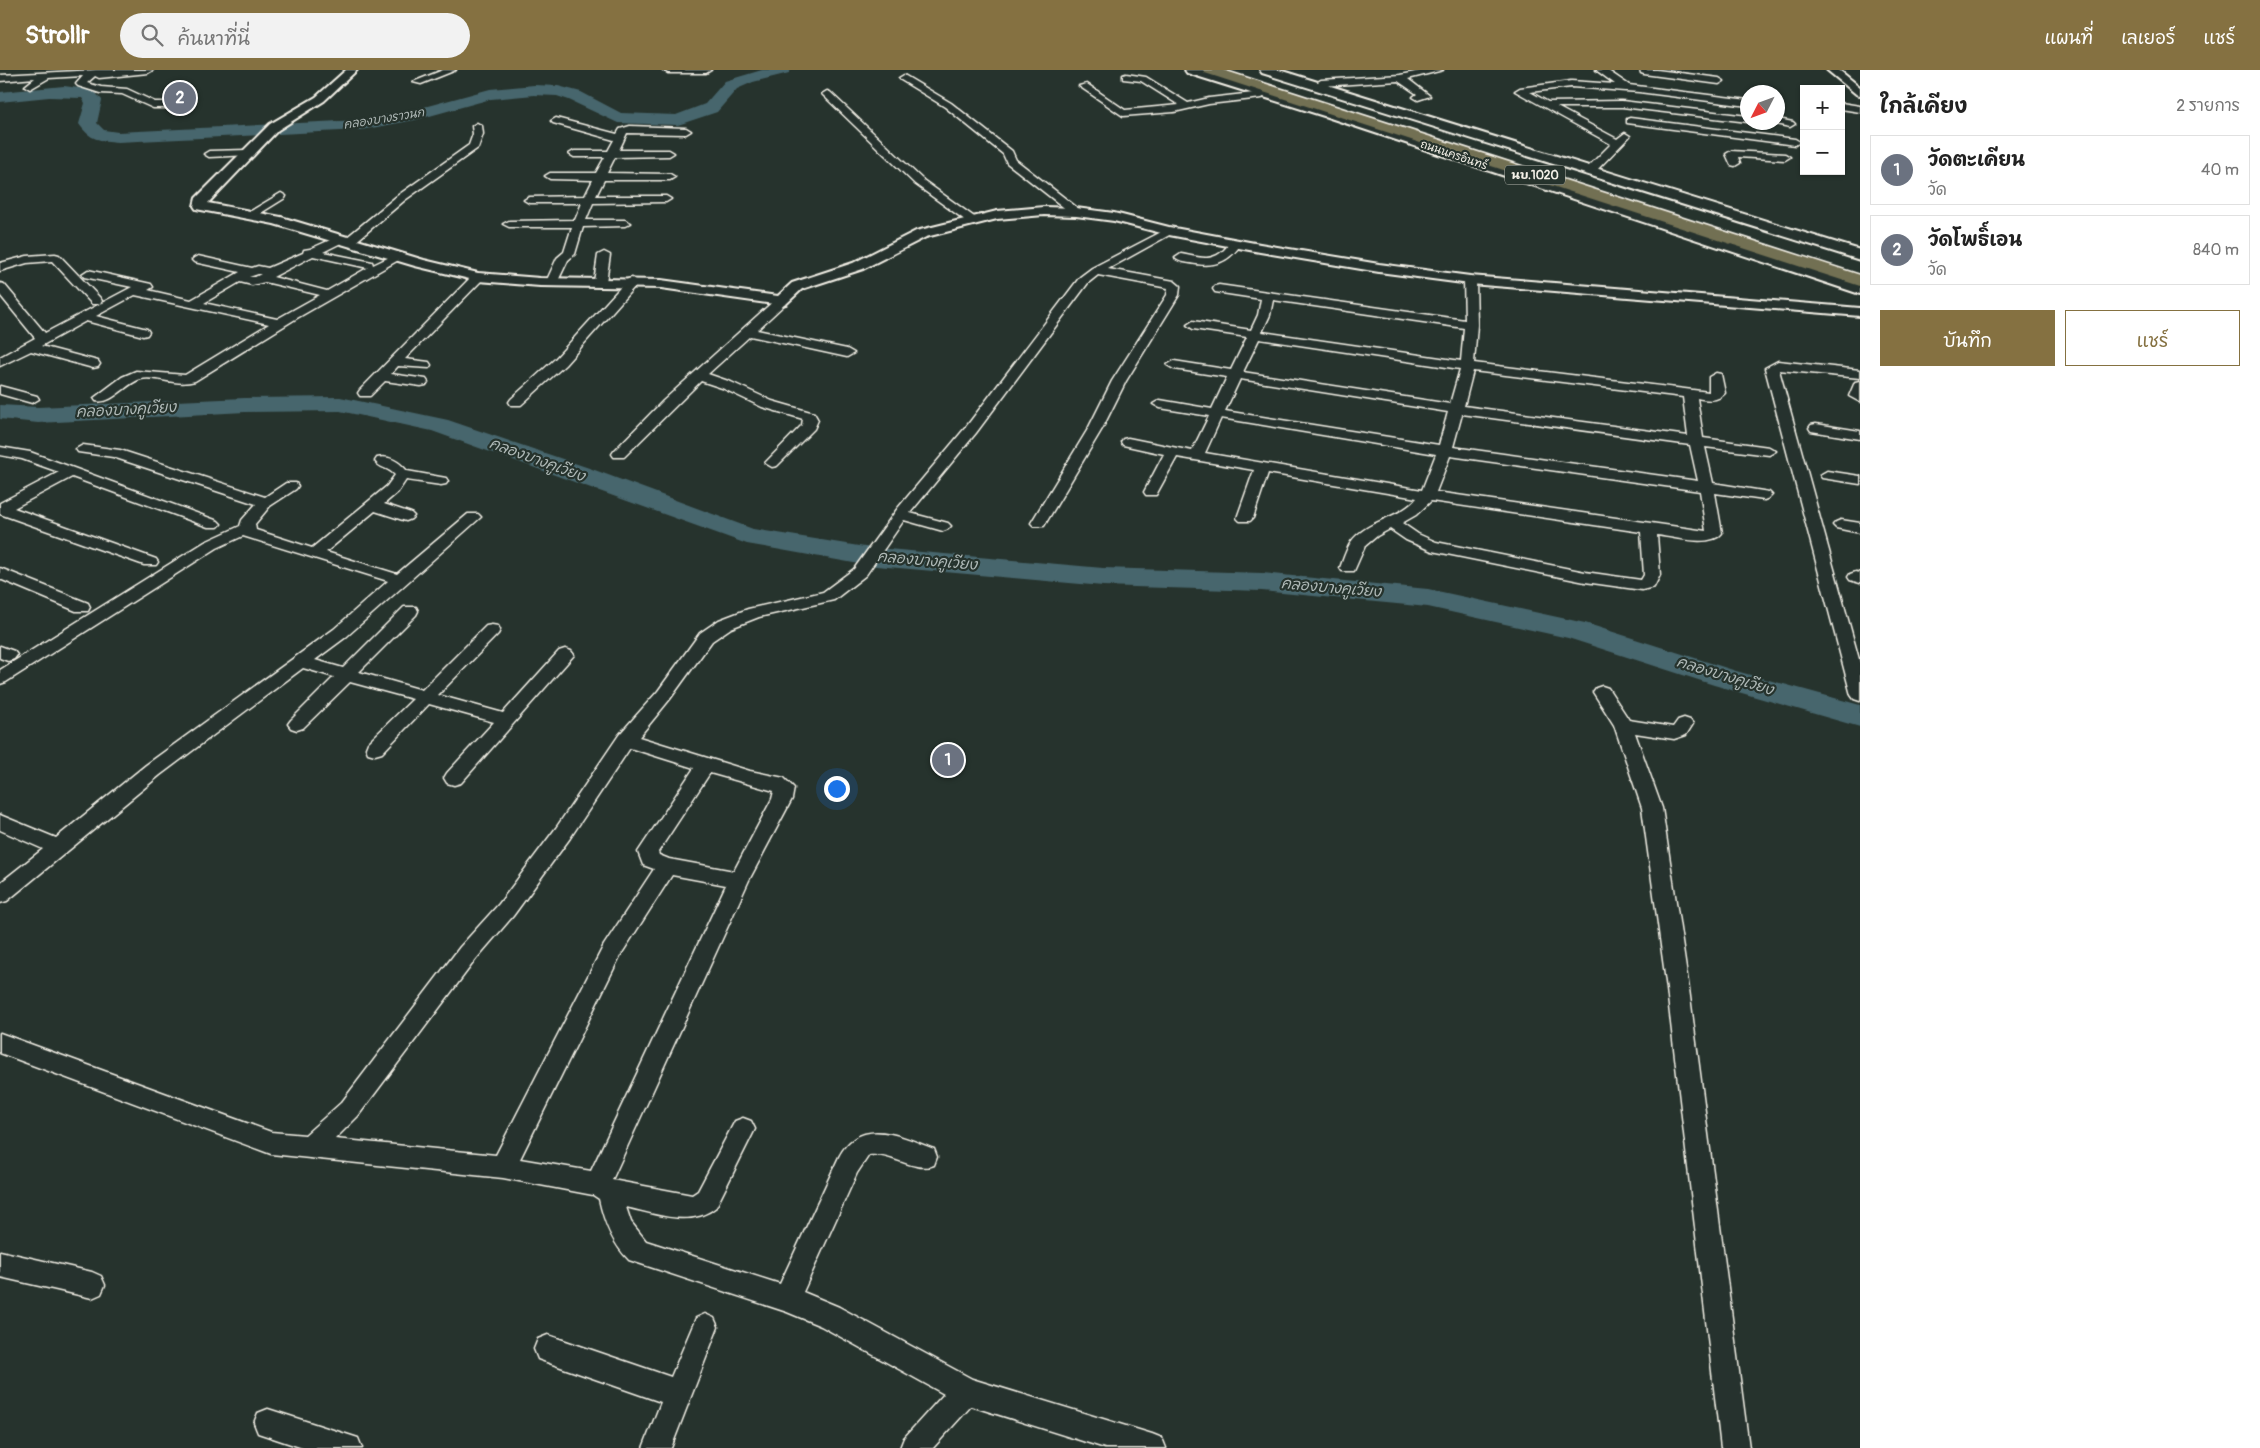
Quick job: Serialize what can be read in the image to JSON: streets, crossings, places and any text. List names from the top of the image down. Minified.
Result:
{"streets":{"main road":["ถนนนครอินทร์","นบ.1020"]},"water":["คลองบางราวนก","คลองบางคูเวียง"],"north":"bottom left","page":{"header":"Strollr","search":"ค้นหาที่นี่","nav":["แผนที่","เลเยอร์","แชร์"],"heading":["ใกล้เคียง","2 รายการ"],"pins":["2","1"],"map_buttons":["+","−"],"list":[{"mark":"1","name":"วัดตะเคียน","note":"วัด","value":"40 m"},{"mark":"2","name":"วัดโพธิ์เอน","note":"วัด","value":"840 m"}],"buttons":["บันทึก","แชร์"]}}
